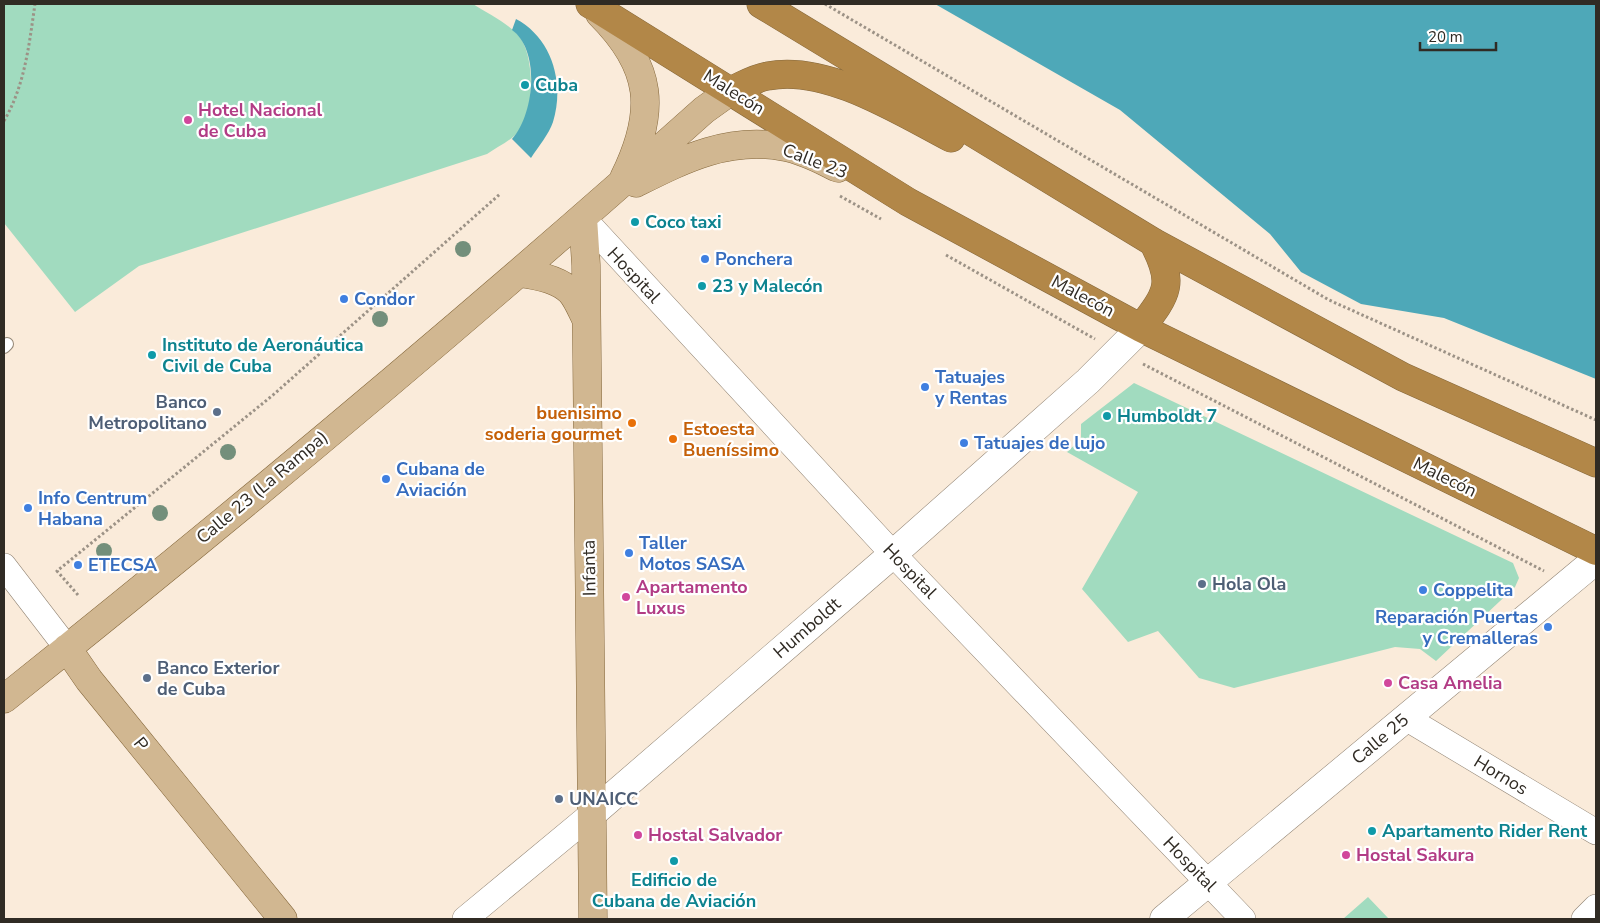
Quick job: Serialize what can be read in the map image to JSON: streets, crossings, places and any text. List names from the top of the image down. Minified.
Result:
{"streets":{"highway":["Malecón"],"main road":["Calle 23","Calle 23 (La Rampa)","Infanta","P"],"street":["Hospital","Humboldt","Calle 25","Hornos"]},"crossings":[["Malecón","Calle 23"],["Malecón","Humboldt"],["Calle 23","Hospital"],["Calle 23","Calle 23 (La Rampa)"],["Calle 23","Infanta"],["Hospital","Infanta"],["Hospital","Humboldt"],["Hospital","Calle 25"],["Calle 23 (La Rampa)","P"],["Infanta","Humboldt"],["Calle 25","Hornos"]],"places":["Cuba","Hotel Nacional de Cuba","Coco taxi","Ponchera","23 y Malecón","Condor","Instituto de Aeronáutica Civil de Cuba","Tatuajes y Rentas","Banco Metropolitano","Humboldt 7","buenisimo soderia gourmet","Estoesta Bueníssimo","Tatuajes de lujo","Cubana de Aviación","Info Centrum Habana","Taller Motos SASA","ETECSA","Hola Ola","Coppelita","Apartamento Luxus","Reparación Puertas y Cremalleras","Banco Exterior de Cuba","Casa Amelia","UNAICC","Apartamento Rider Rent","Hostal Salvador","Hostal Sakura","Edificio de Cubana de Aviación"],"scale_bar":"20 m"}
